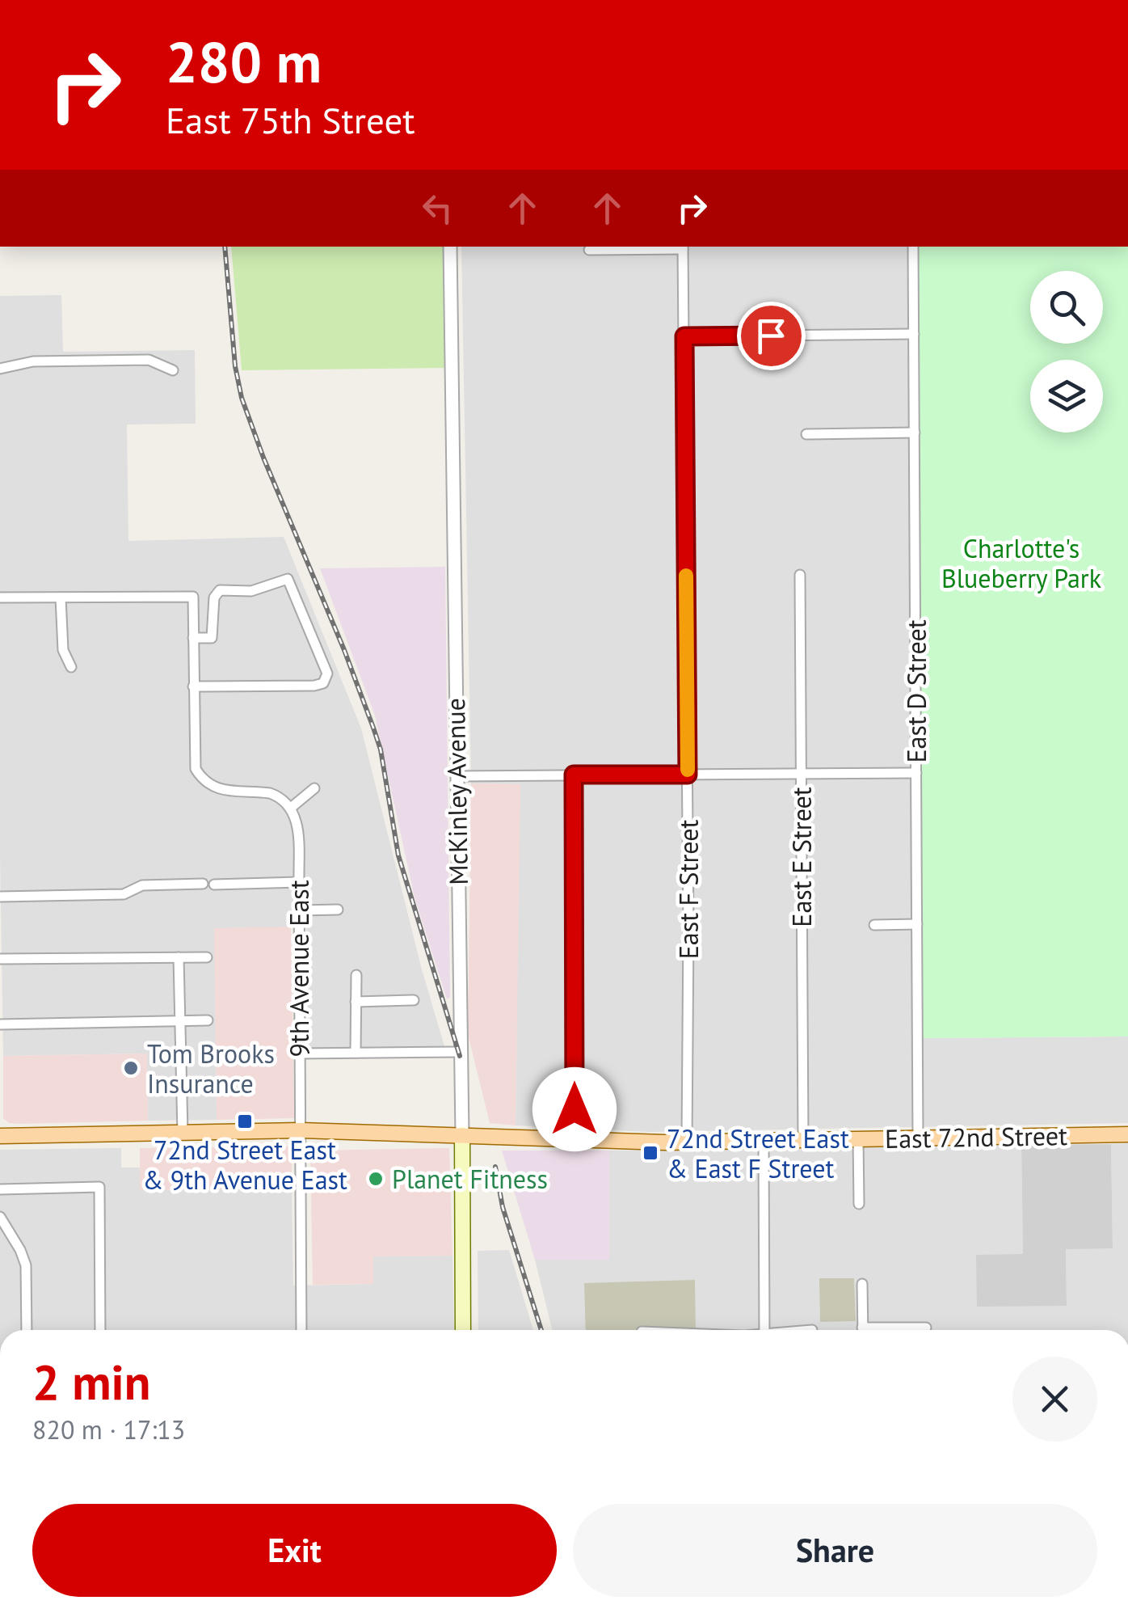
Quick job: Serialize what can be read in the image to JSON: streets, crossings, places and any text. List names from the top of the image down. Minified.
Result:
{"streets":{"main road":["McKinley Avenue","East 72nd Street"],"street":["East D Street","East E Street","East F Street","9th Avenue East"]},"crossings":[["East D Street","East 72nd Street"],["McKinley Avenue","East 72nd Street"],["East E Street","East 72nd Street"],["East F Street","East 72nd Street"],["9th Avenue East","East 72nd Street"]],"parks":["Charlotte's Blueberry Park"],"places":{"other":["Tom Brooks Insurance","Planet Fitness"],"transit":["72nd Street East & 9th Avenue East","72nd Street East & East F Street"]},"page":{"turn":["280 m","East 75th Street"],"heading":["2 min","820 m · 17:13"],"buttons":["Exit","Share"]}}
